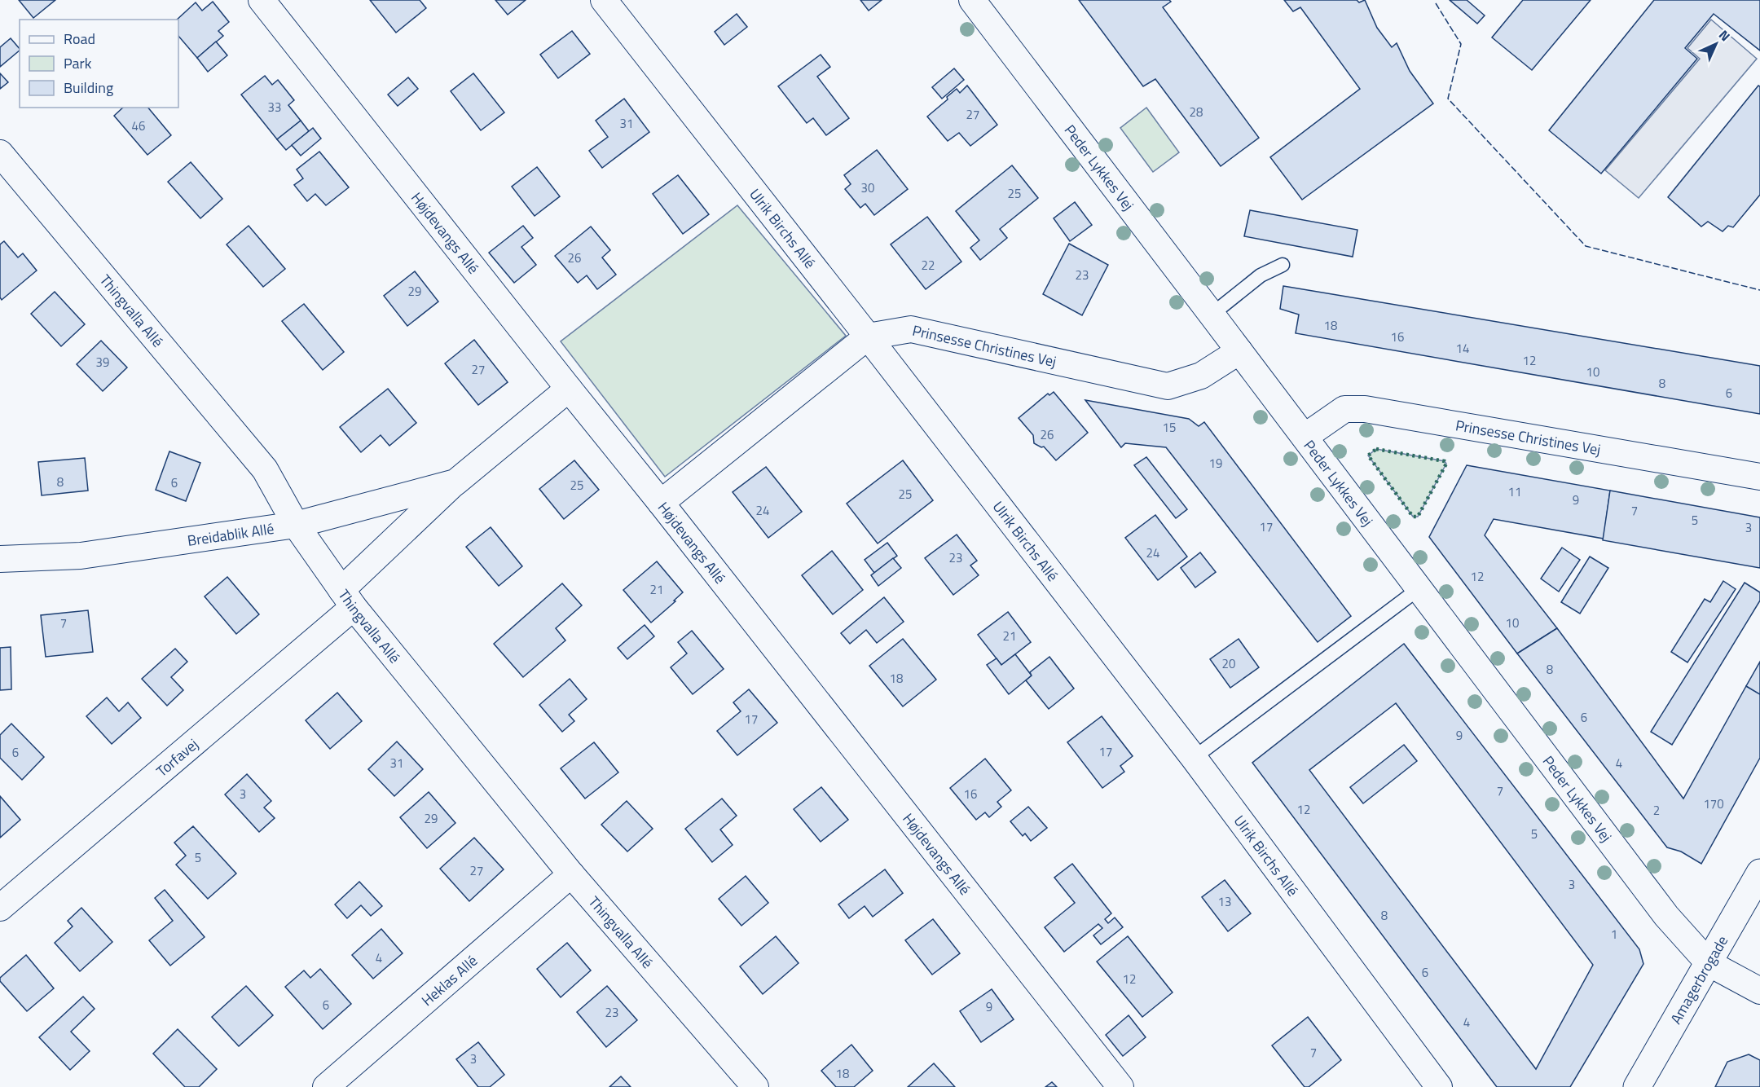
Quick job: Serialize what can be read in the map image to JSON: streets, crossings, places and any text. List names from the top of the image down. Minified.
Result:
{"streets":{"street":["Peder Lykkes Vej","Ulrik Birchs Allé","Højdevangs Allé","Thingvalla Allé","Prinsesse Christines Vej","Breidablik Allé","Torfavej","Amagerbrogade","Heklas Allé"]},"crossings":[["Peder Lykkes Vej","Prinsesse Christines Vej"],["Peder Lykkes Vej","Amagerbrogade"],["Ulrik Birchs Allé","Prinsesse Christines Vej"],["Højdevangs Allé","Prinsesse Christines Vej"],["Højdevangs Allé","Breidablik Allé"],["Thingvalla Allé","Breidablik Allé"],["Thingvalla Allé","Torfavej"],["Thingvalla Allé","Heklas Allé"],["Breidablik Allé","Torfavej"]],"house_numbers":["33","28","27","31","46","30","25","26","22","23","29","18","16","14","12","39","27","10","8","6","15","26","19","8","6","25","11","25","9","24","7","5","17","3","24","23","12","21","7","10","21","20","8","18","6","17","9","17","6","31","4","7","3","16","170","12","2","29","5","5","27","3","13","8","1","4","6","12","6","9","23","4","7","3","18"],"legend":["Road","Park","Building"],"north":"top right"}
